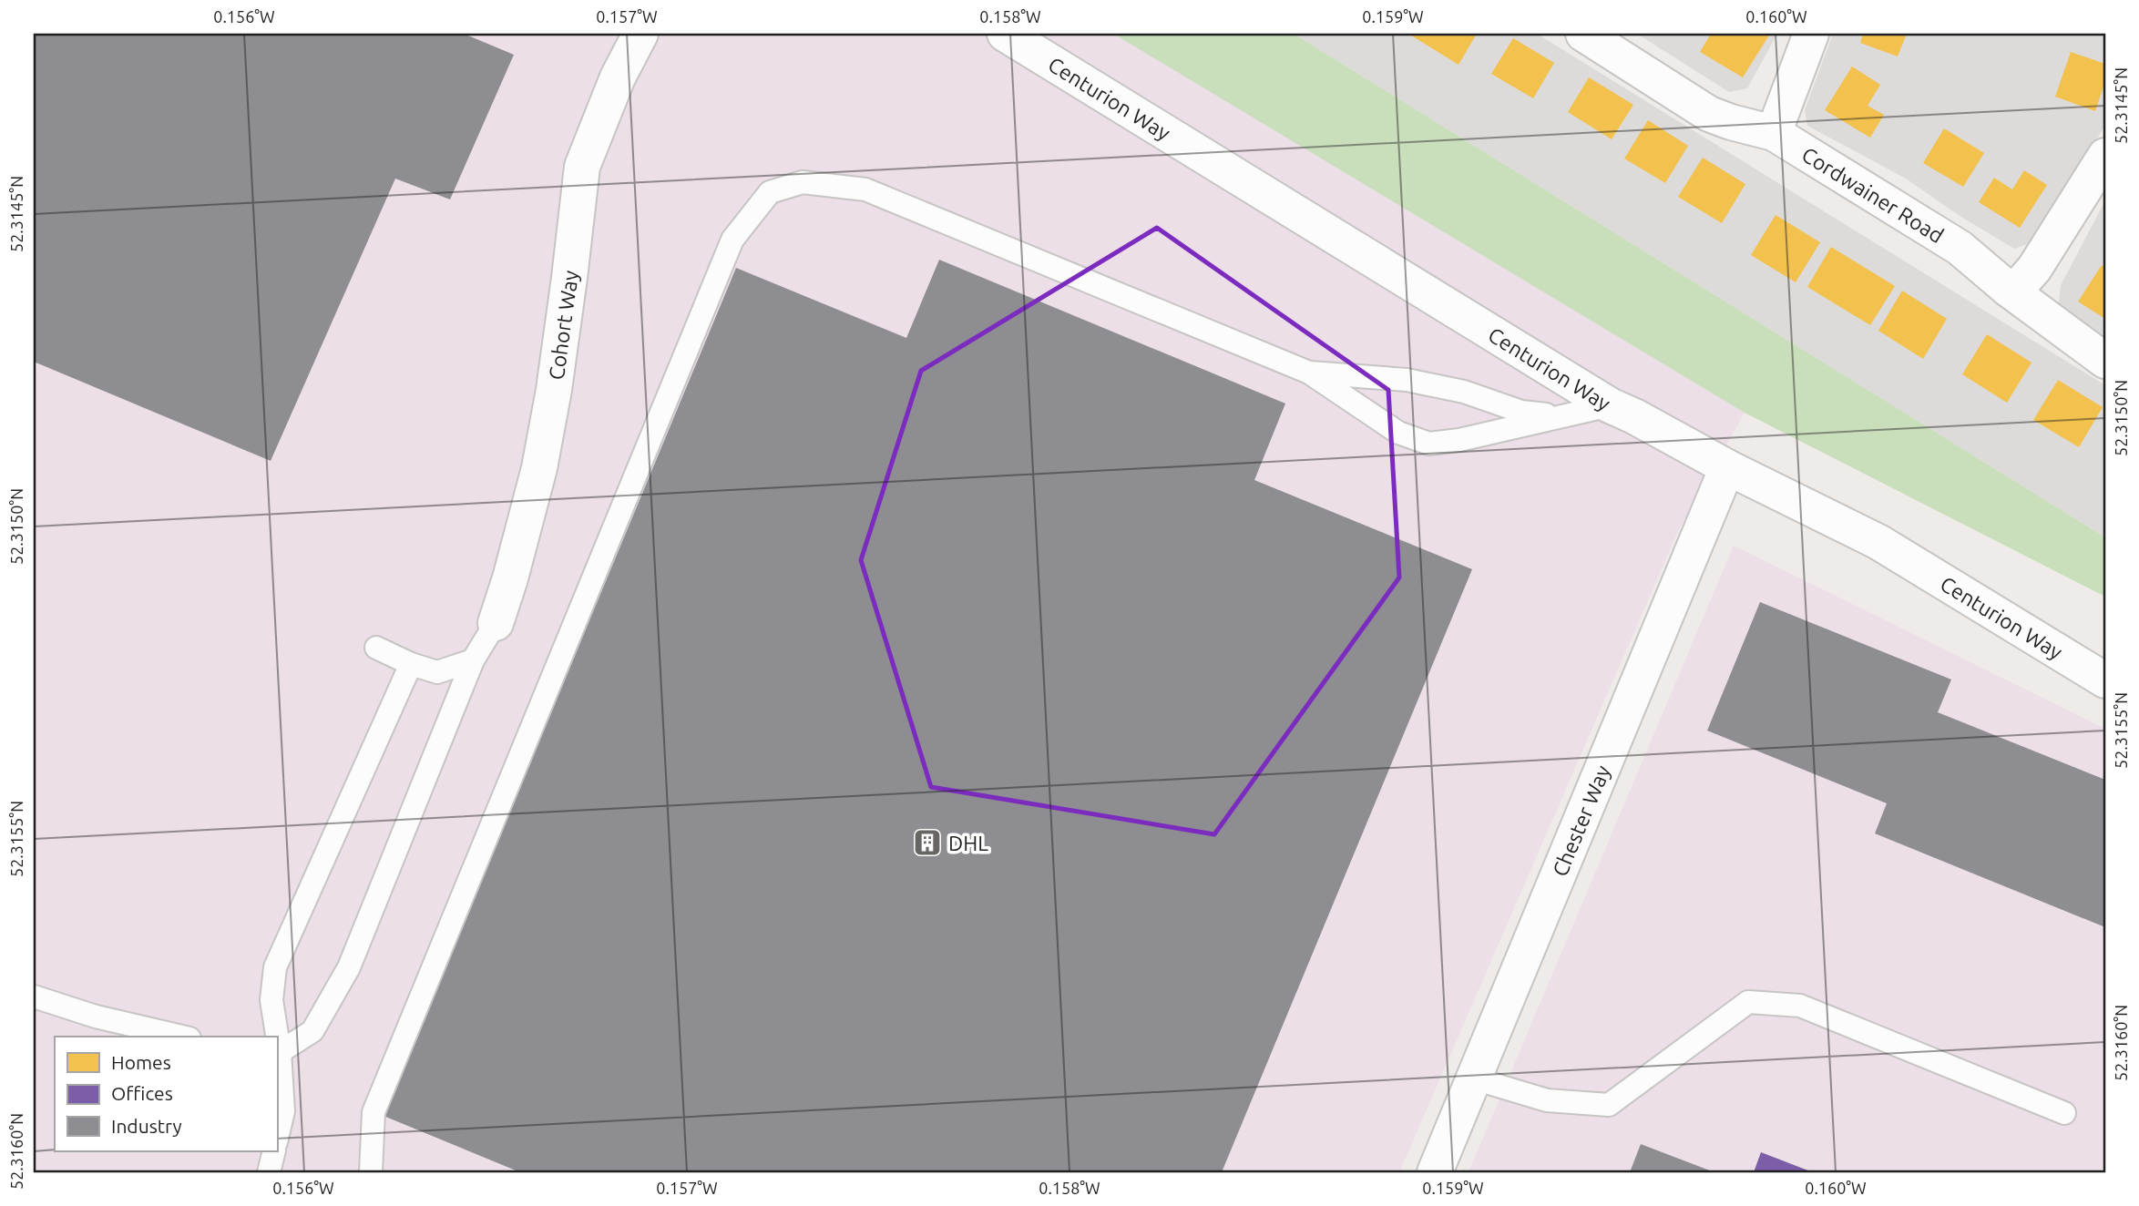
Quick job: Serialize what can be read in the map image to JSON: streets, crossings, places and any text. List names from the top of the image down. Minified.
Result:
{"streets":{"street":["Centurion Way","Cordwainer Road","Cohort Way","Chester Way"]},"crossings":[["Centurion Way","Chester Way"]],"places":{"building":["DHL"]},"legend":["Homes","Offices","Industry"],"coordinates":["0.156°W","0.157°W","0.158°W","0.159°W","0.160°W","52.3145°N","52.3150°N","52.3155°N","52.3160°N"]}
